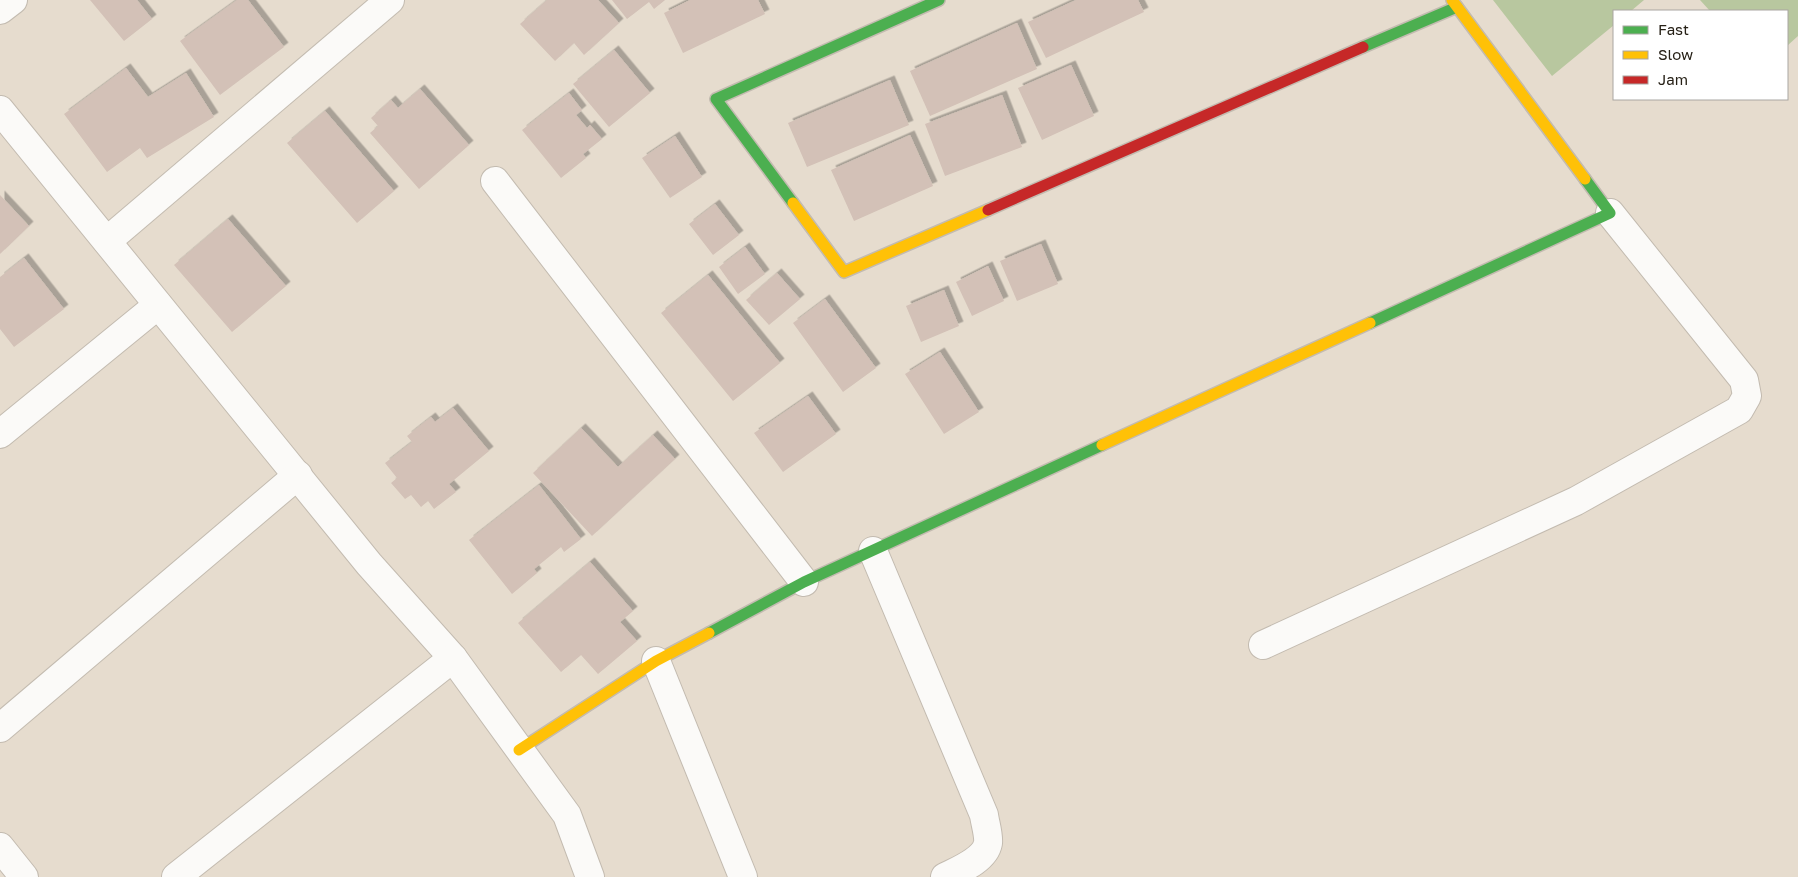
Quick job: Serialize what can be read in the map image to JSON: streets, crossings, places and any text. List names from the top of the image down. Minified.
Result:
{"legend":["Fast","Slow","Jam"]}
